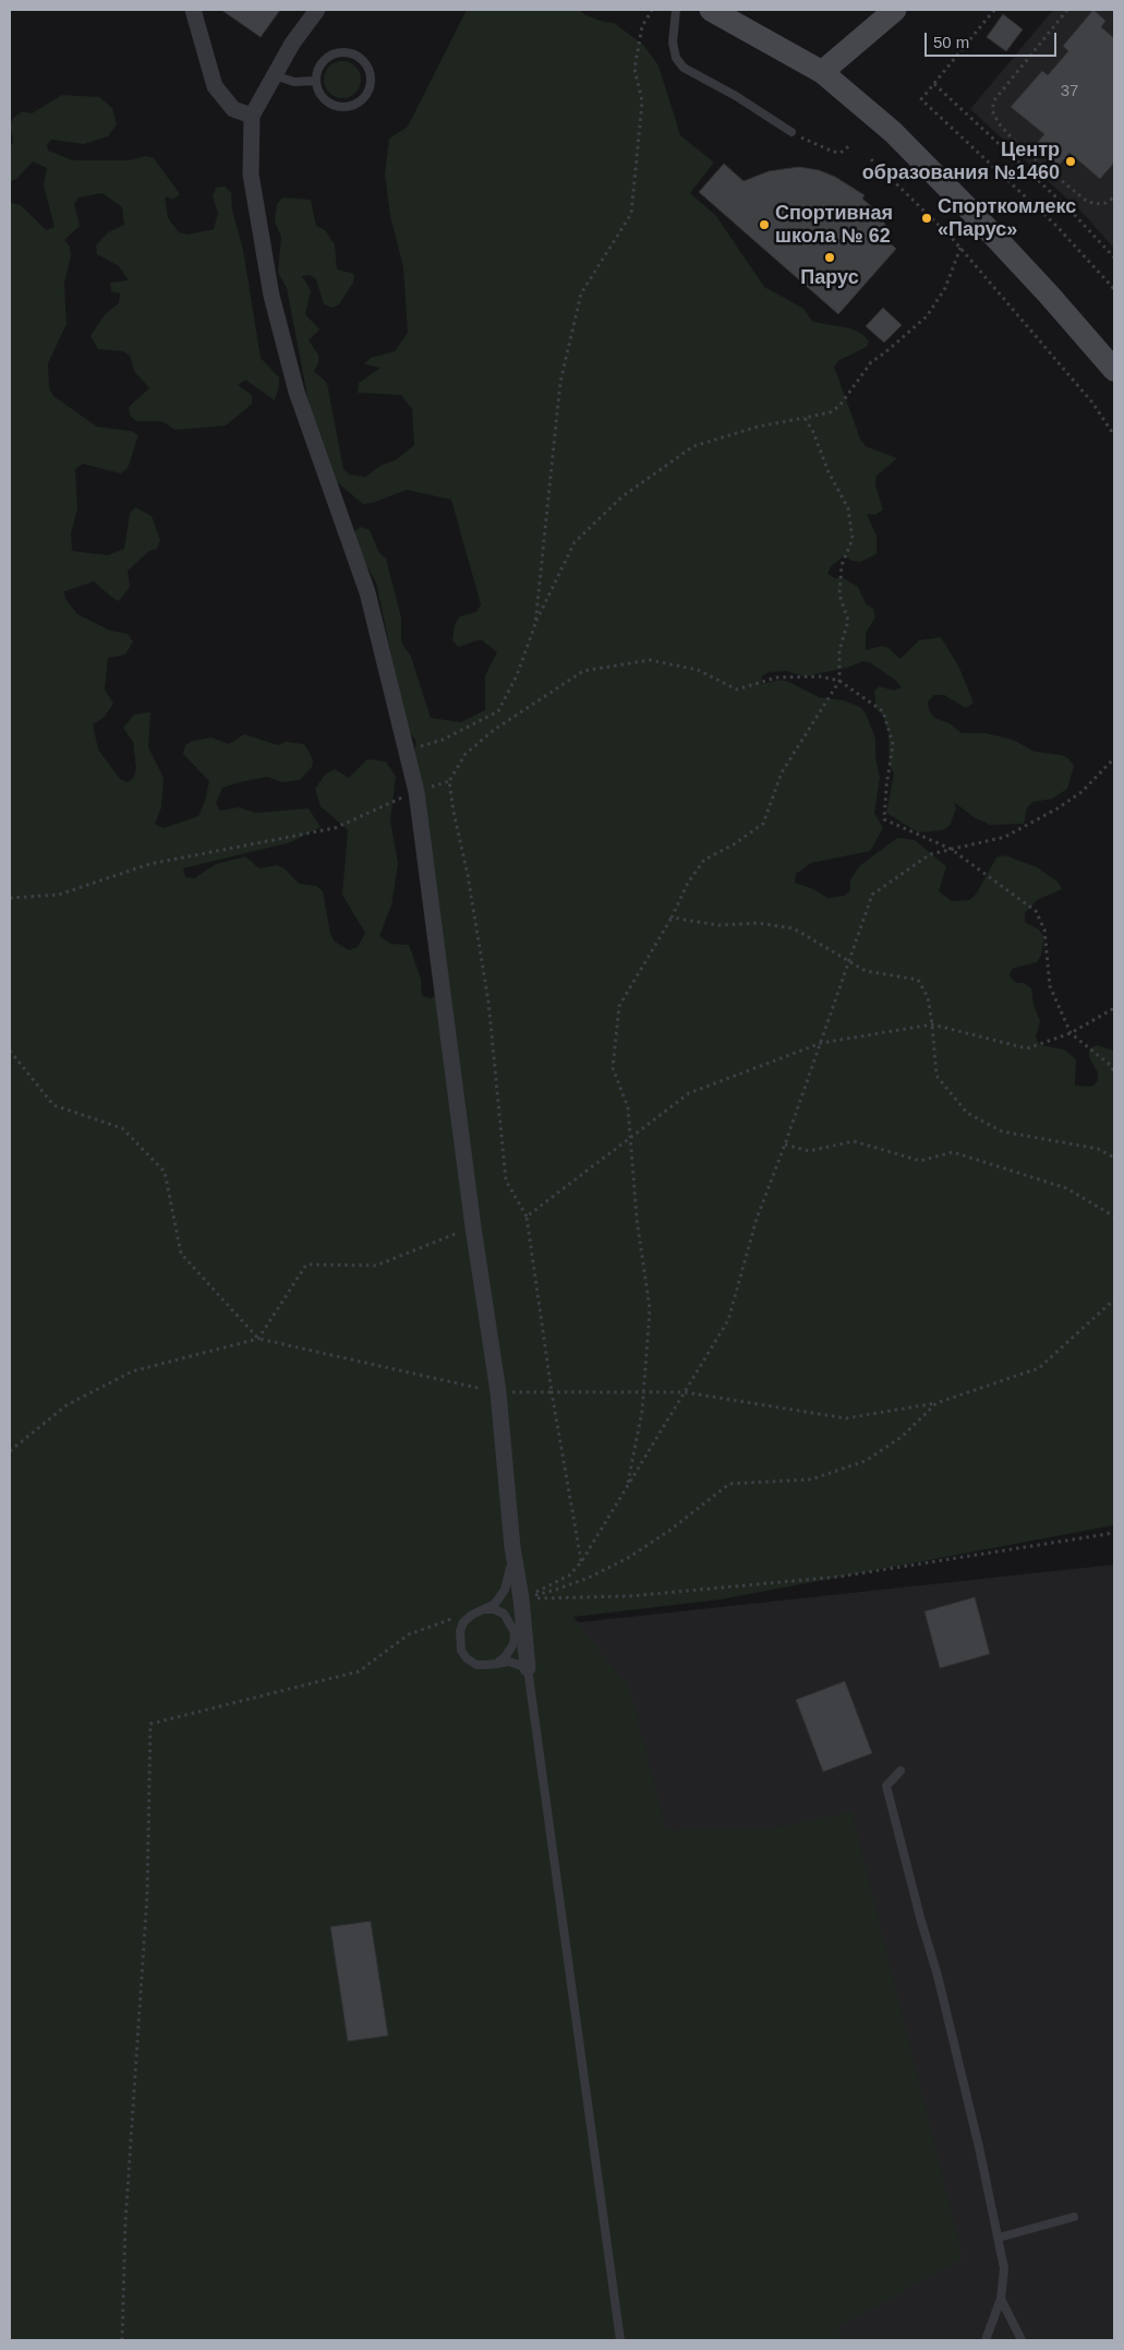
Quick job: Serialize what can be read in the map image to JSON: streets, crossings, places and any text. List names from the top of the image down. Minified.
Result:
{"places":["Центр образования №1460","Спорткомлекс «Парус»","Спортивная школа № 62","Парус"],"house_numbers":["37"],"scale_bar":"50 m"}
